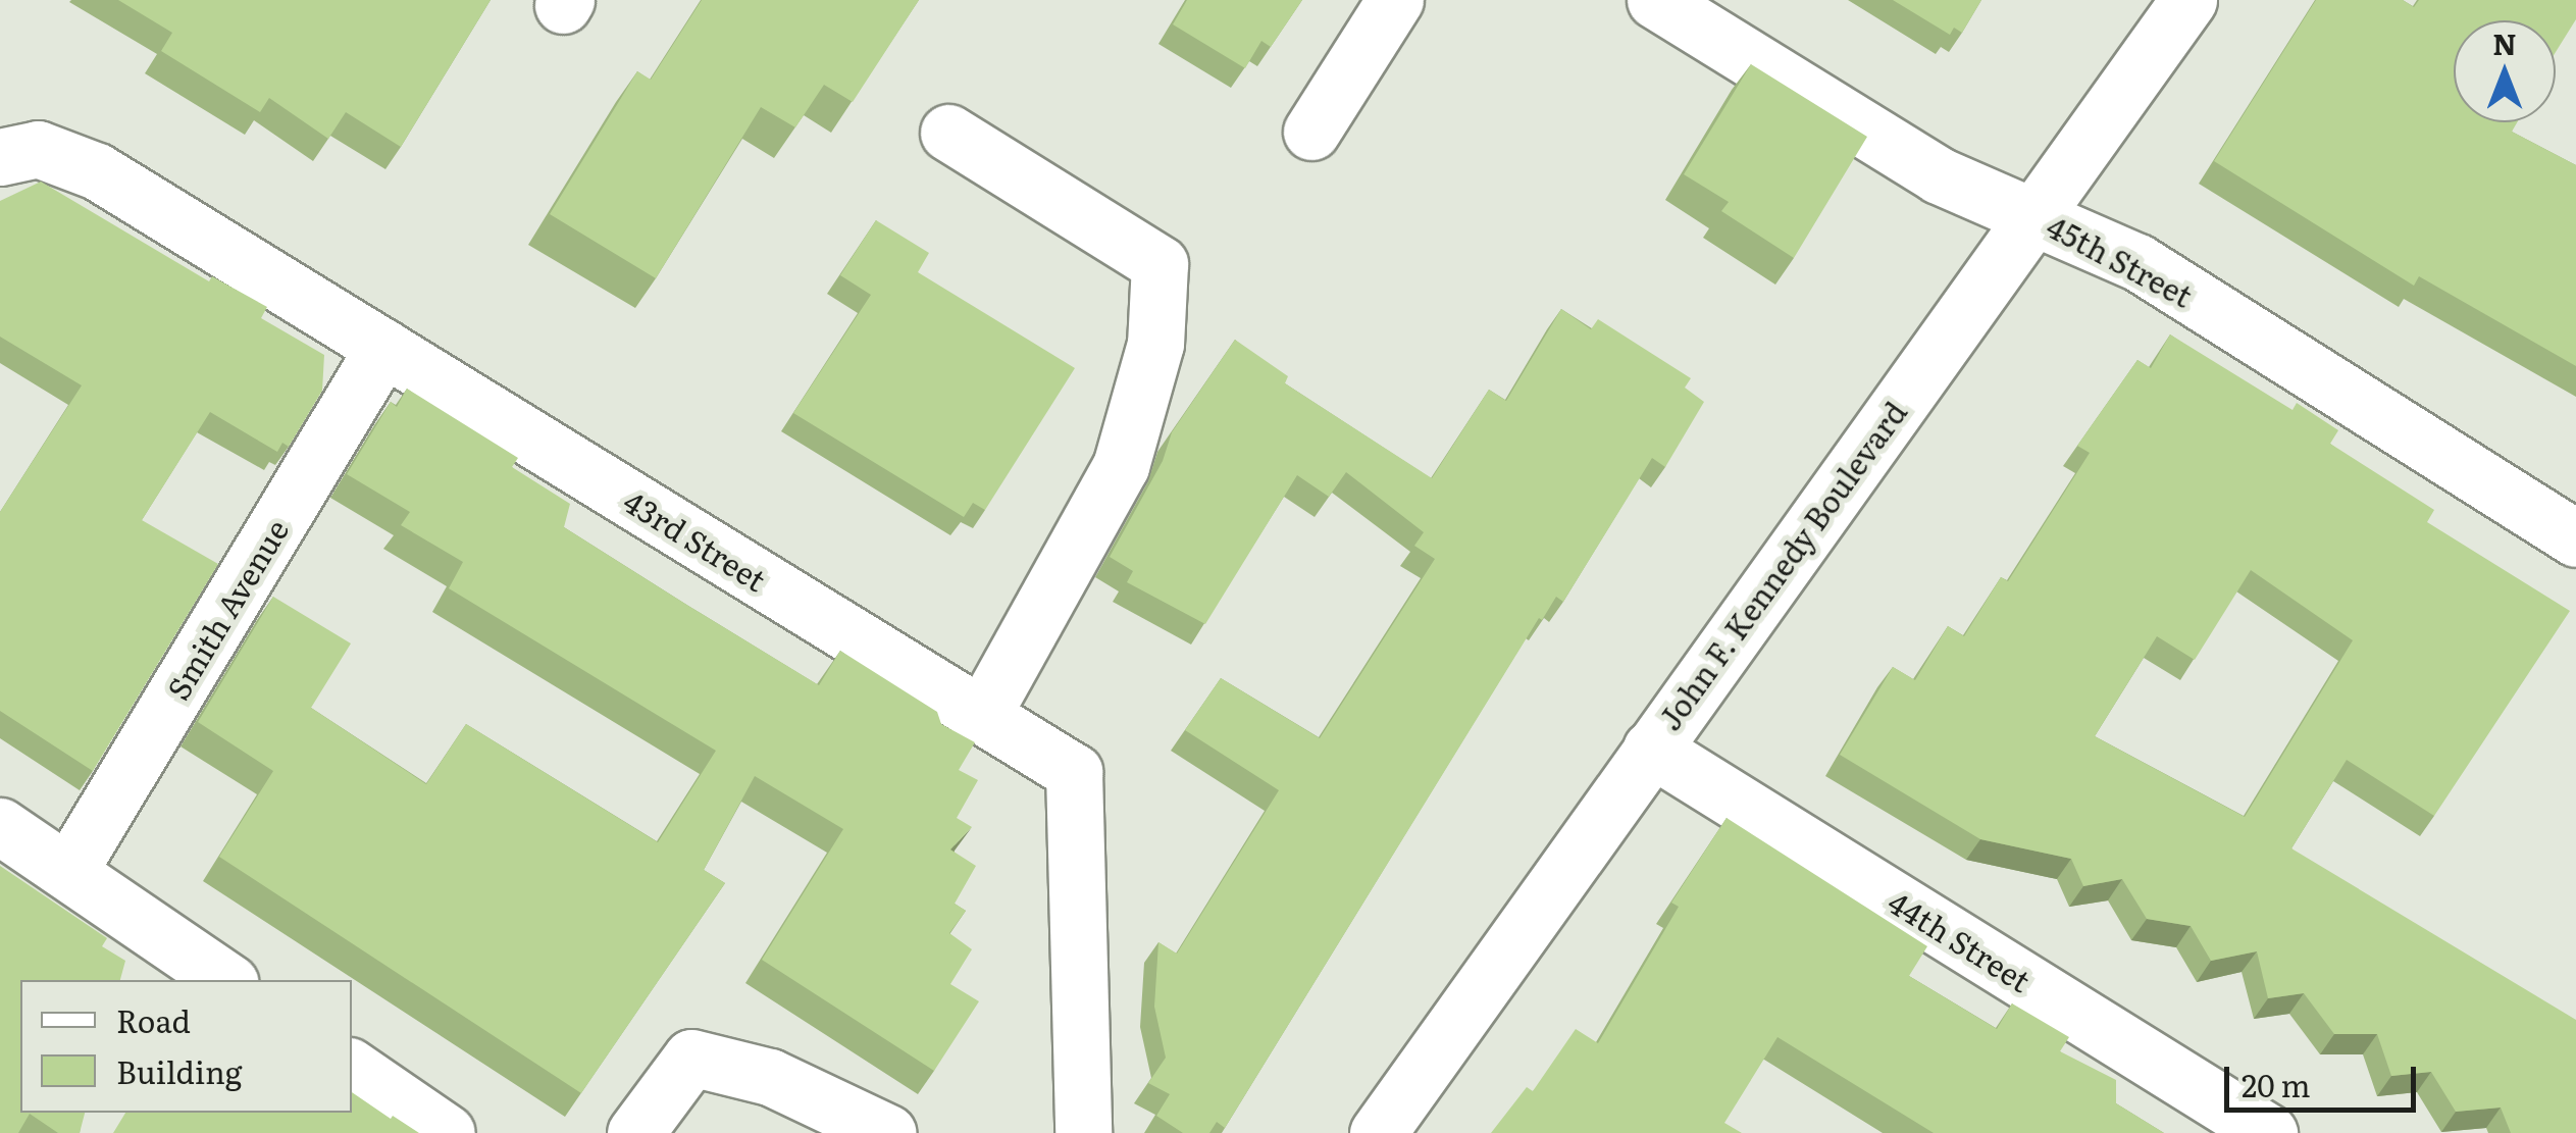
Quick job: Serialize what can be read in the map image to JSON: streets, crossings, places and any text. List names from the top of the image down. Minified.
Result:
{"streets":{"street":["45th Street","43rd Street","John F. Kennedy Boulevard","Smith Avenue","44th Street"]},"crossings":[["45th Street","John F. Kennedy Boulevard"],["43rd Street","Smith Avenue"],["John F. Kennedy Boulevard","44th Street"]],"legend":["Road","Building"],"scale_bar":"20 m","north":"top"}
